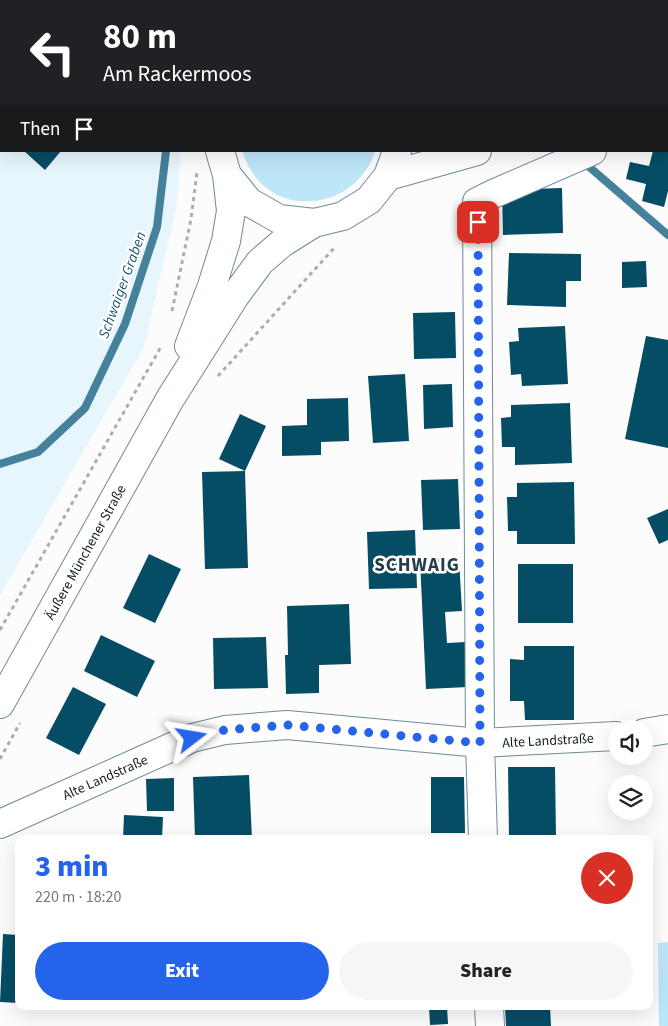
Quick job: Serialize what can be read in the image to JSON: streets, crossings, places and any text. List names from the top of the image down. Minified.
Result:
{"streets":{"street":["Äußere Münchener Straße","Alte Landstraße"]},"districts":["SCHWAIG"],"water":["Schwaiger Graben"],"page":{"turn":["80 m","Am Rackermoos"],"then":"Then","heading":["3 min","220 m · 18:20"],"buttons":["Exit","Share"]}}
